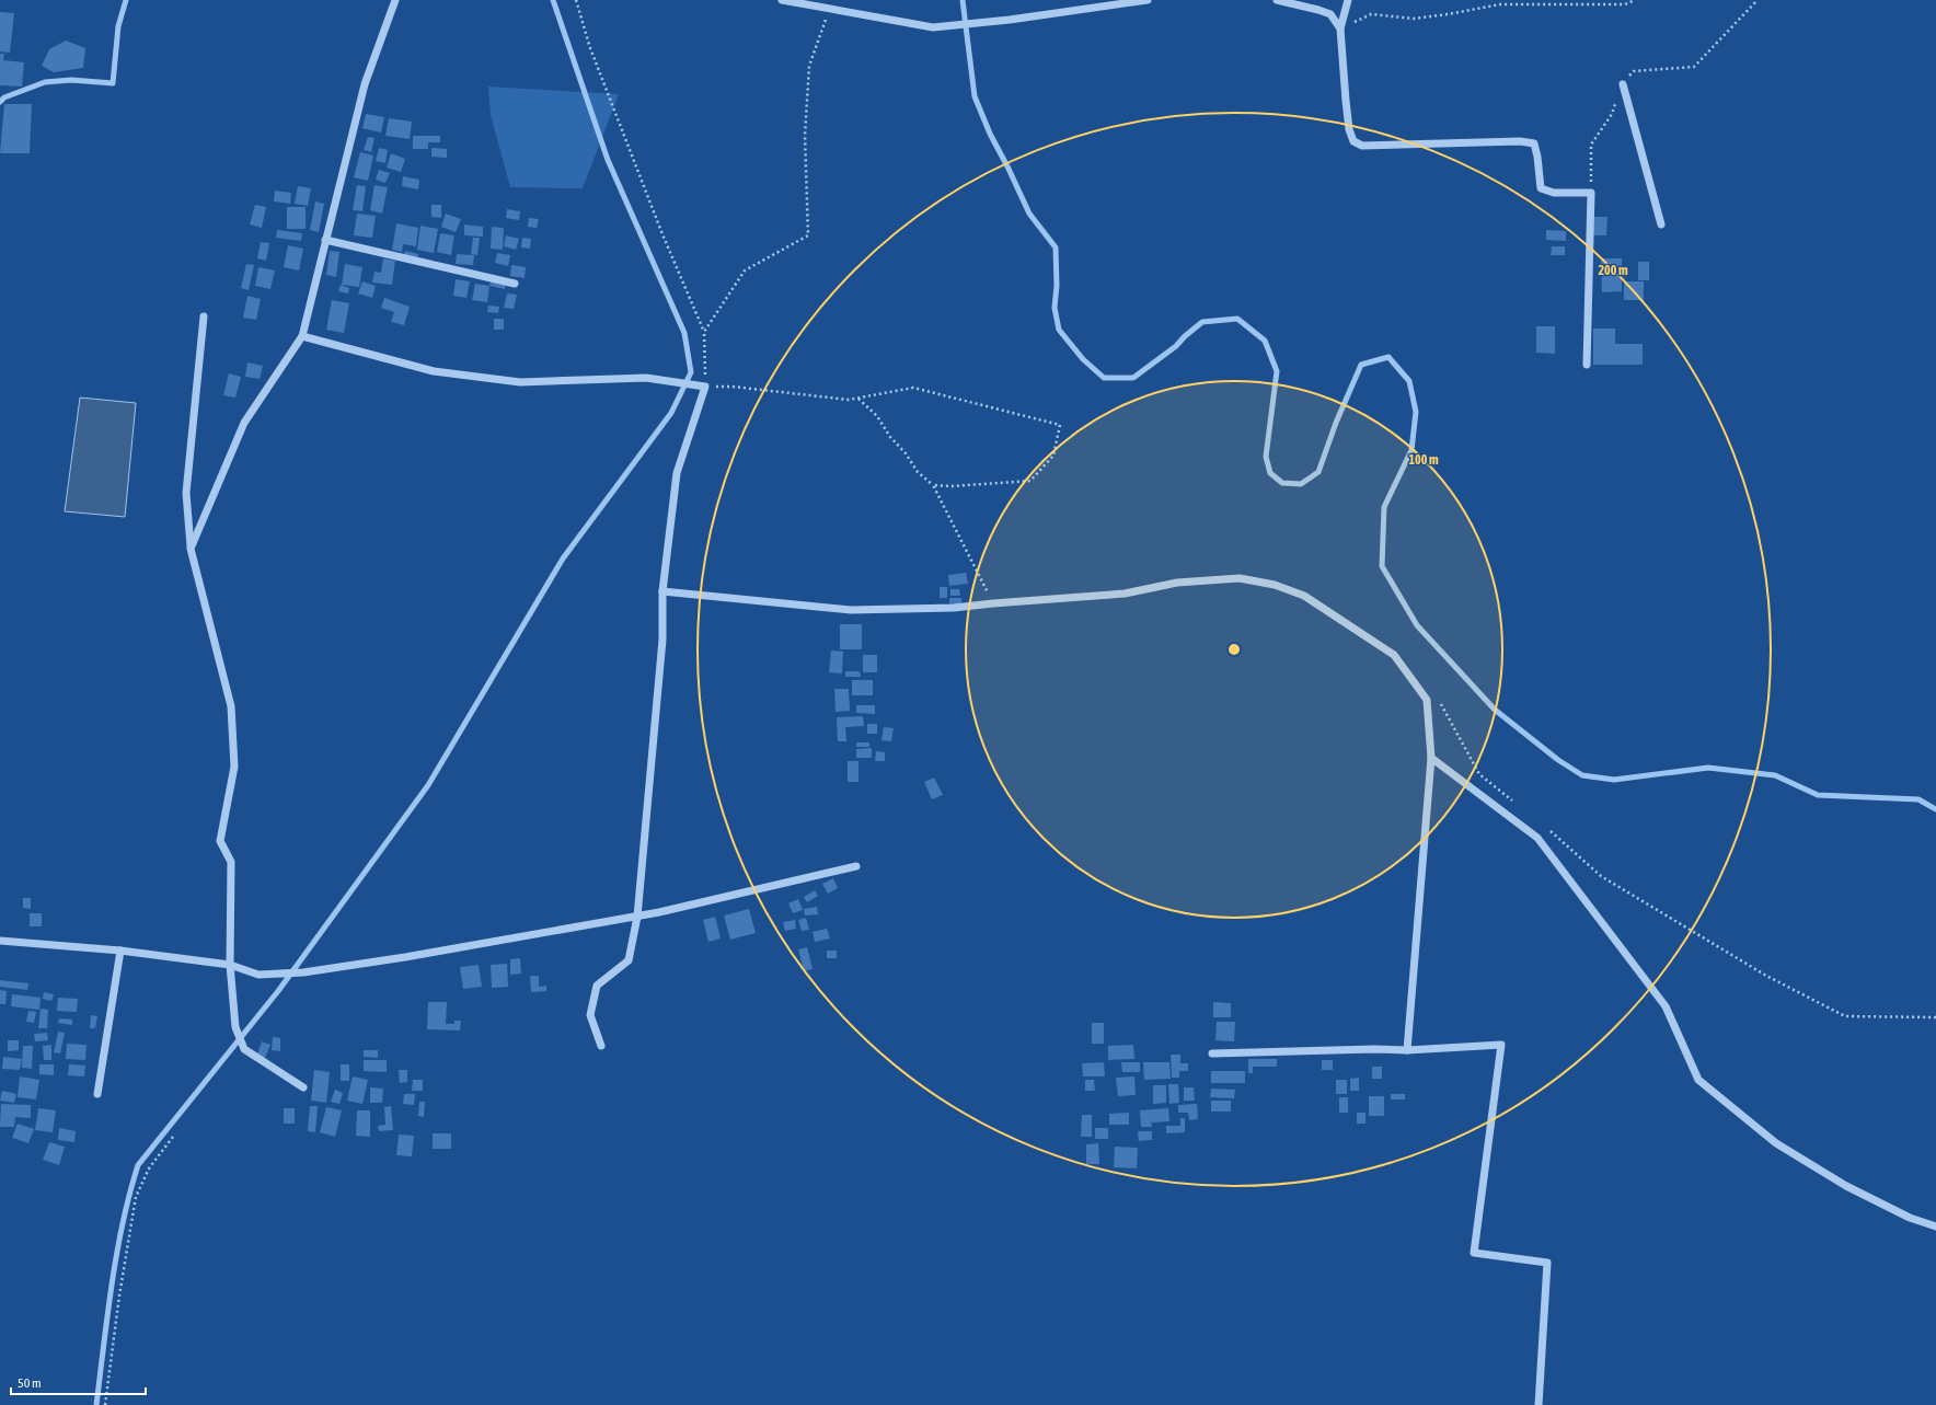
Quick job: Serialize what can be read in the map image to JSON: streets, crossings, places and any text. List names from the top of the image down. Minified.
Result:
{"scale_bar":"50 m","rings":["200 m","100 m"]}
